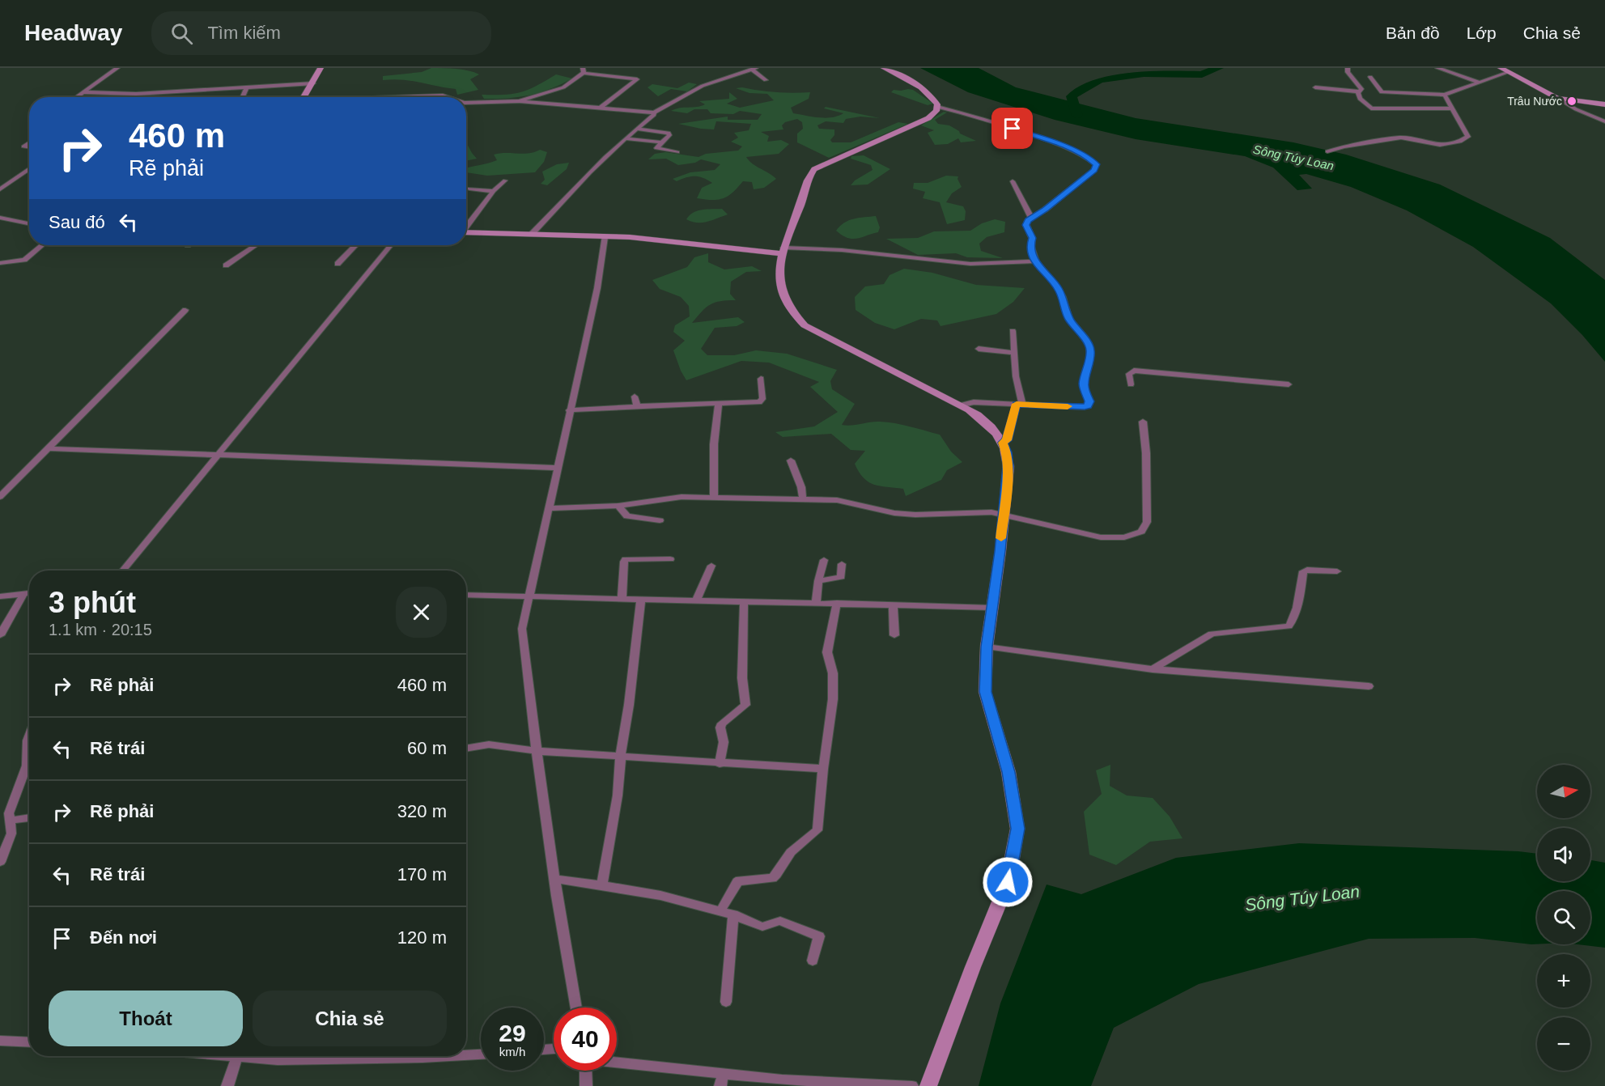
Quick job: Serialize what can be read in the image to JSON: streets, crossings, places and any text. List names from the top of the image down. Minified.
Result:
{"water":["Sông Túy Loan"],"places":["Trâu Nước"],"north":"right","page":{"header":"Headway","search":"Tìm kiếm","nav":["Bản đồ","Lớp","Chia sẻ"],"turn":["460 m","Rẽ phải"],"then":"Sau đó","heading":["3 phút","1.1 km · 20:15"],"list":[{"name":"Rẽ phải","value":"460 m"},{"name":"Rẽ trái","value":"60 m"},{"name":"Rẽ phải","value":"320 m"},{"name":"Rẽ trái","value":"170 m"},{"name":"Đến nơi","value":"120 m"}],"map_buttons":["+","−"],"buttons":["Thoát","Chia sẻ"],"speed":"29 km/h","limit":"40"}}
